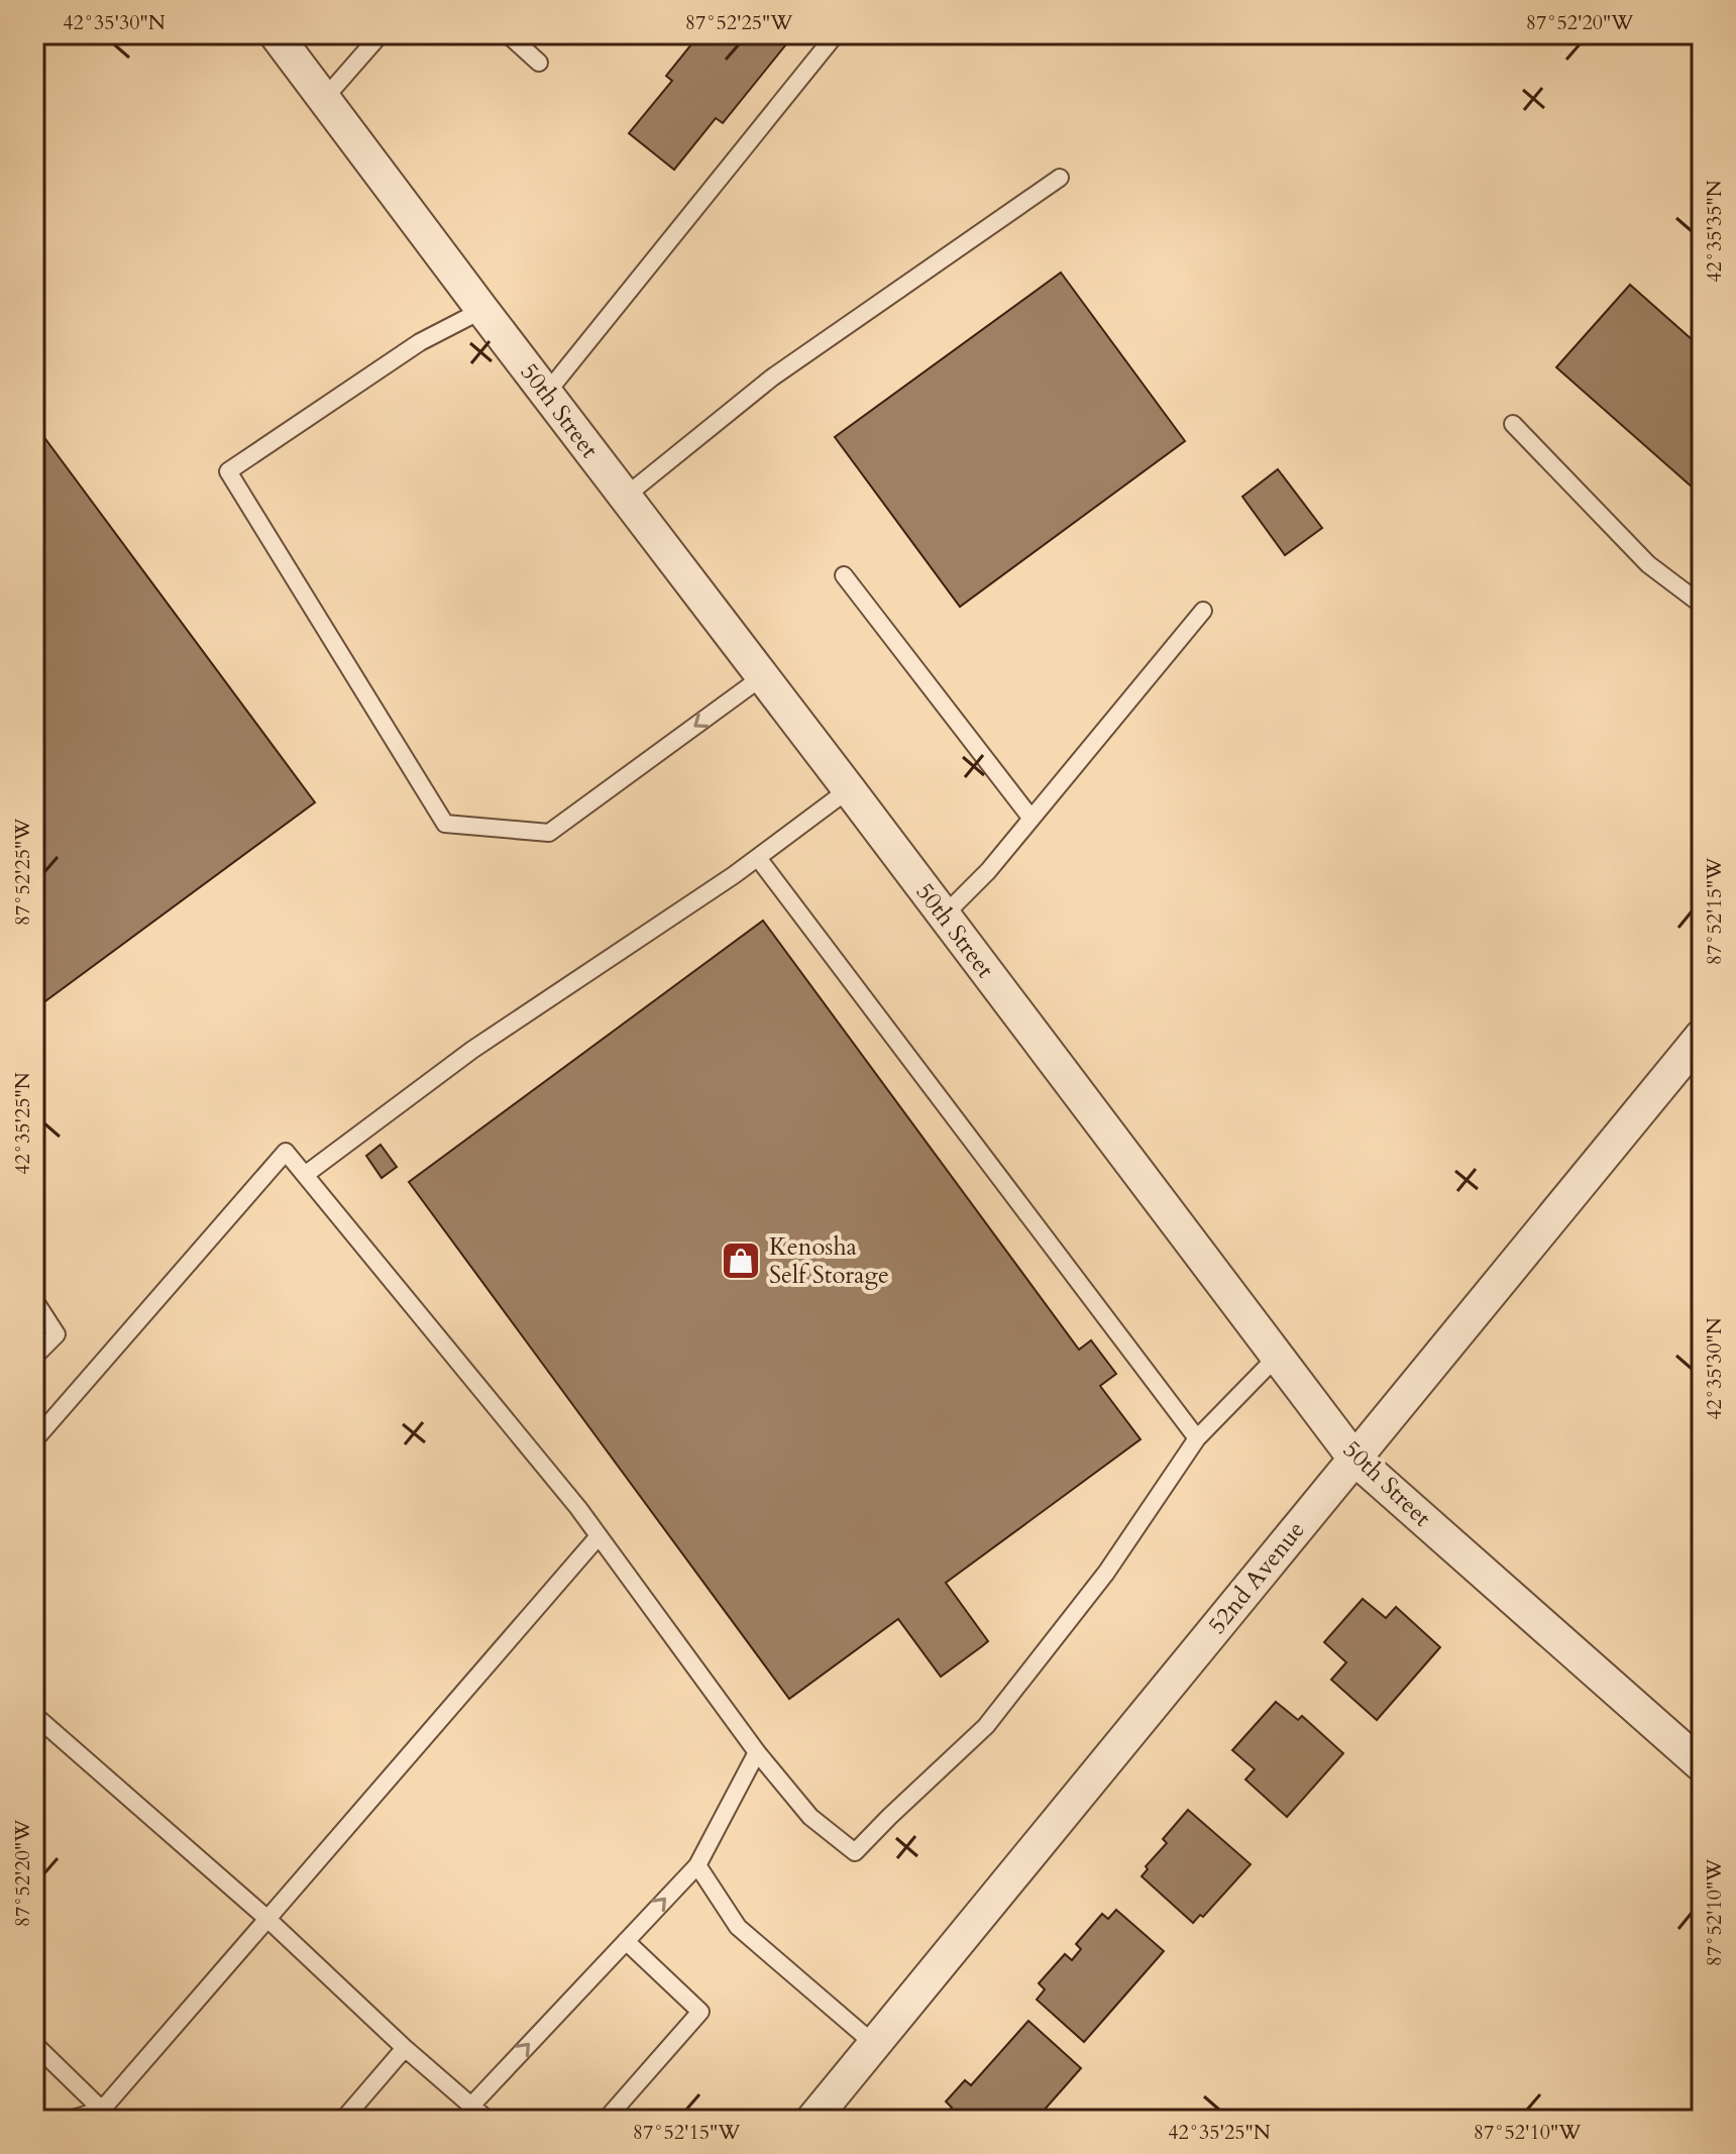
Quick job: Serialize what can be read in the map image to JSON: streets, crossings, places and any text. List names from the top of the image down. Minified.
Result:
{"streets":{"street":["50th Street","52nd Avenue"]},"crossings":[["50th Street","52nd Avenue"]],"places":{"shop":["Kenosha Self Storage"]},"coordinates":["42°35'30\"N","87°52'25\"W","87°52'20\"W","42°35'35\"N","87°52'15\"W","42°35'25\"N","87°52'10\"W"]}
